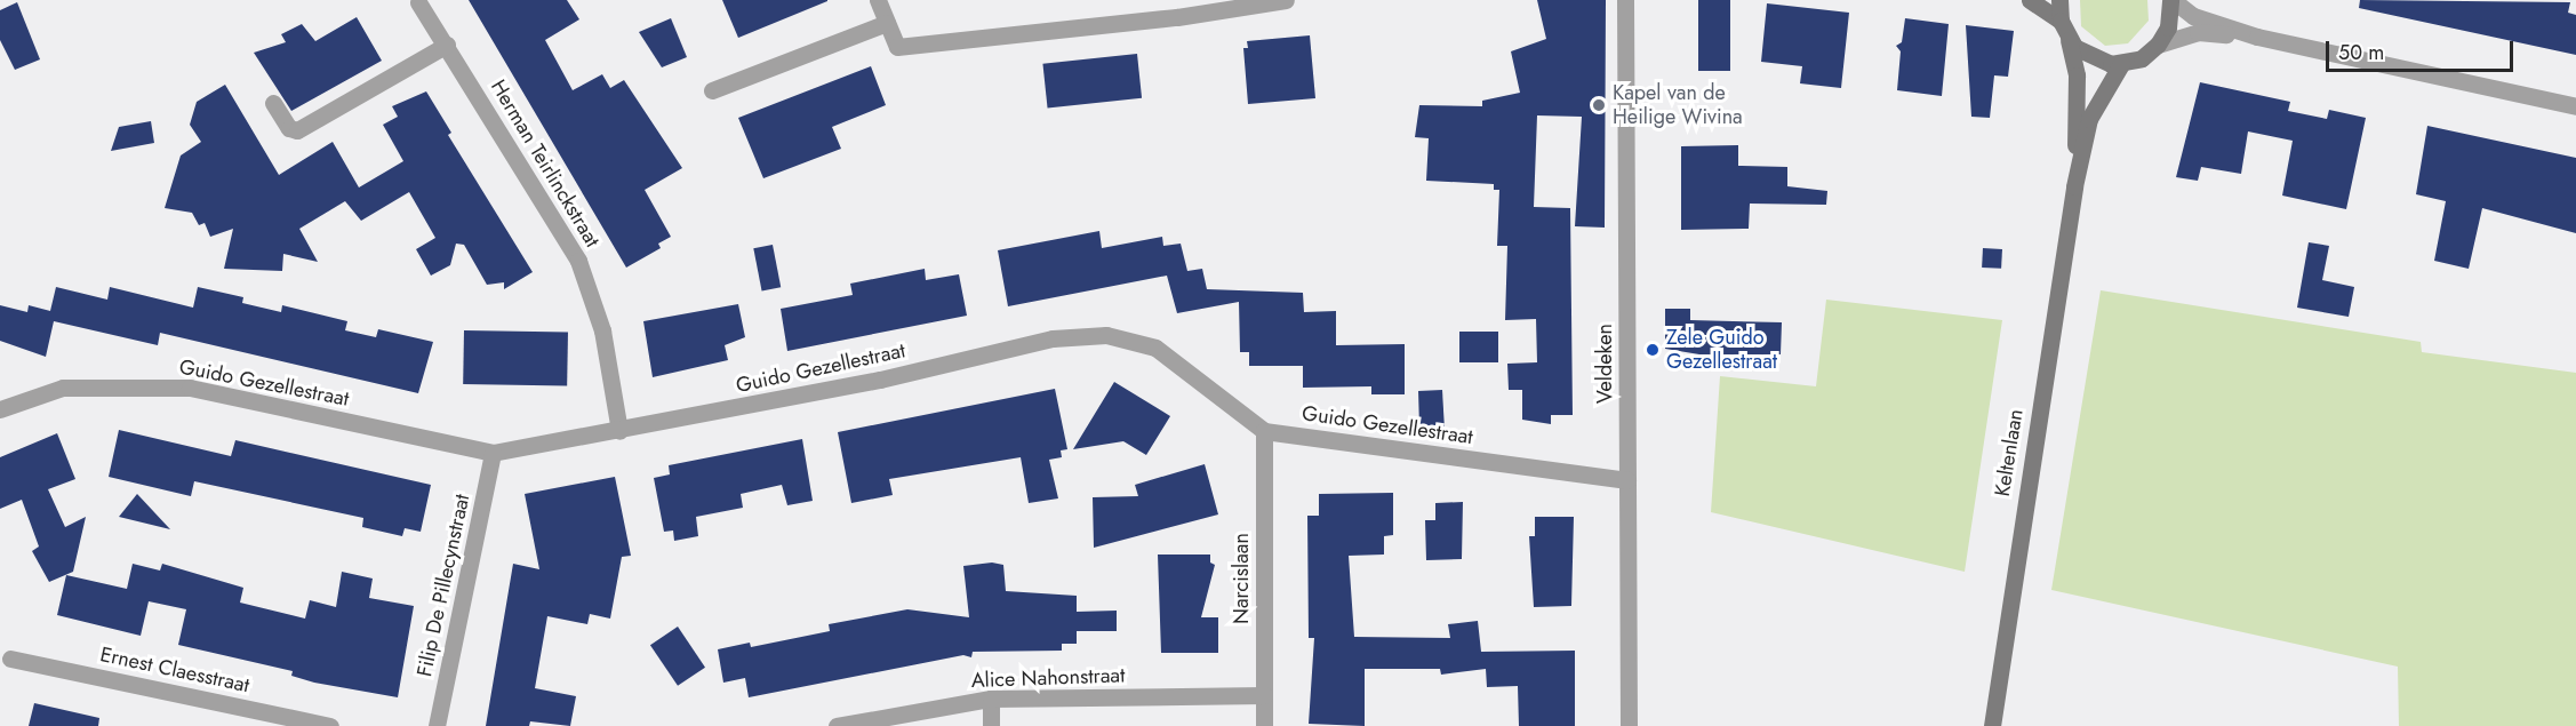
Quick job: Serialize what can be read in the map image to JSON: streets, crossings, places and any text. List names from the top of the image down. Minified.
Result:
{"streets":{"main road":["Keltenlaan"],"street":["Herman Teirlinckstraat","Veldeken","Guido Gezellestraat","Narcislaan","Filip De Pillecynstraat","Ernest Claesstraat","Alice Nahonstraat"]},"crossings":[["Herman Teirlinckstraat","Guido Gezellestraat"],["Veldeken","Guido Gezellestraat"],["Guido Gezellestraat","Narcislaan"],["Guido Gezellestraat","Filip De Pillecynstraat"],["Narcislaan","Alice Nahonstraat"]],"places":["Kapel van de Heilige Wivina","Zele Guido Gezellestraat"],"scale_bar":"50 m"}
